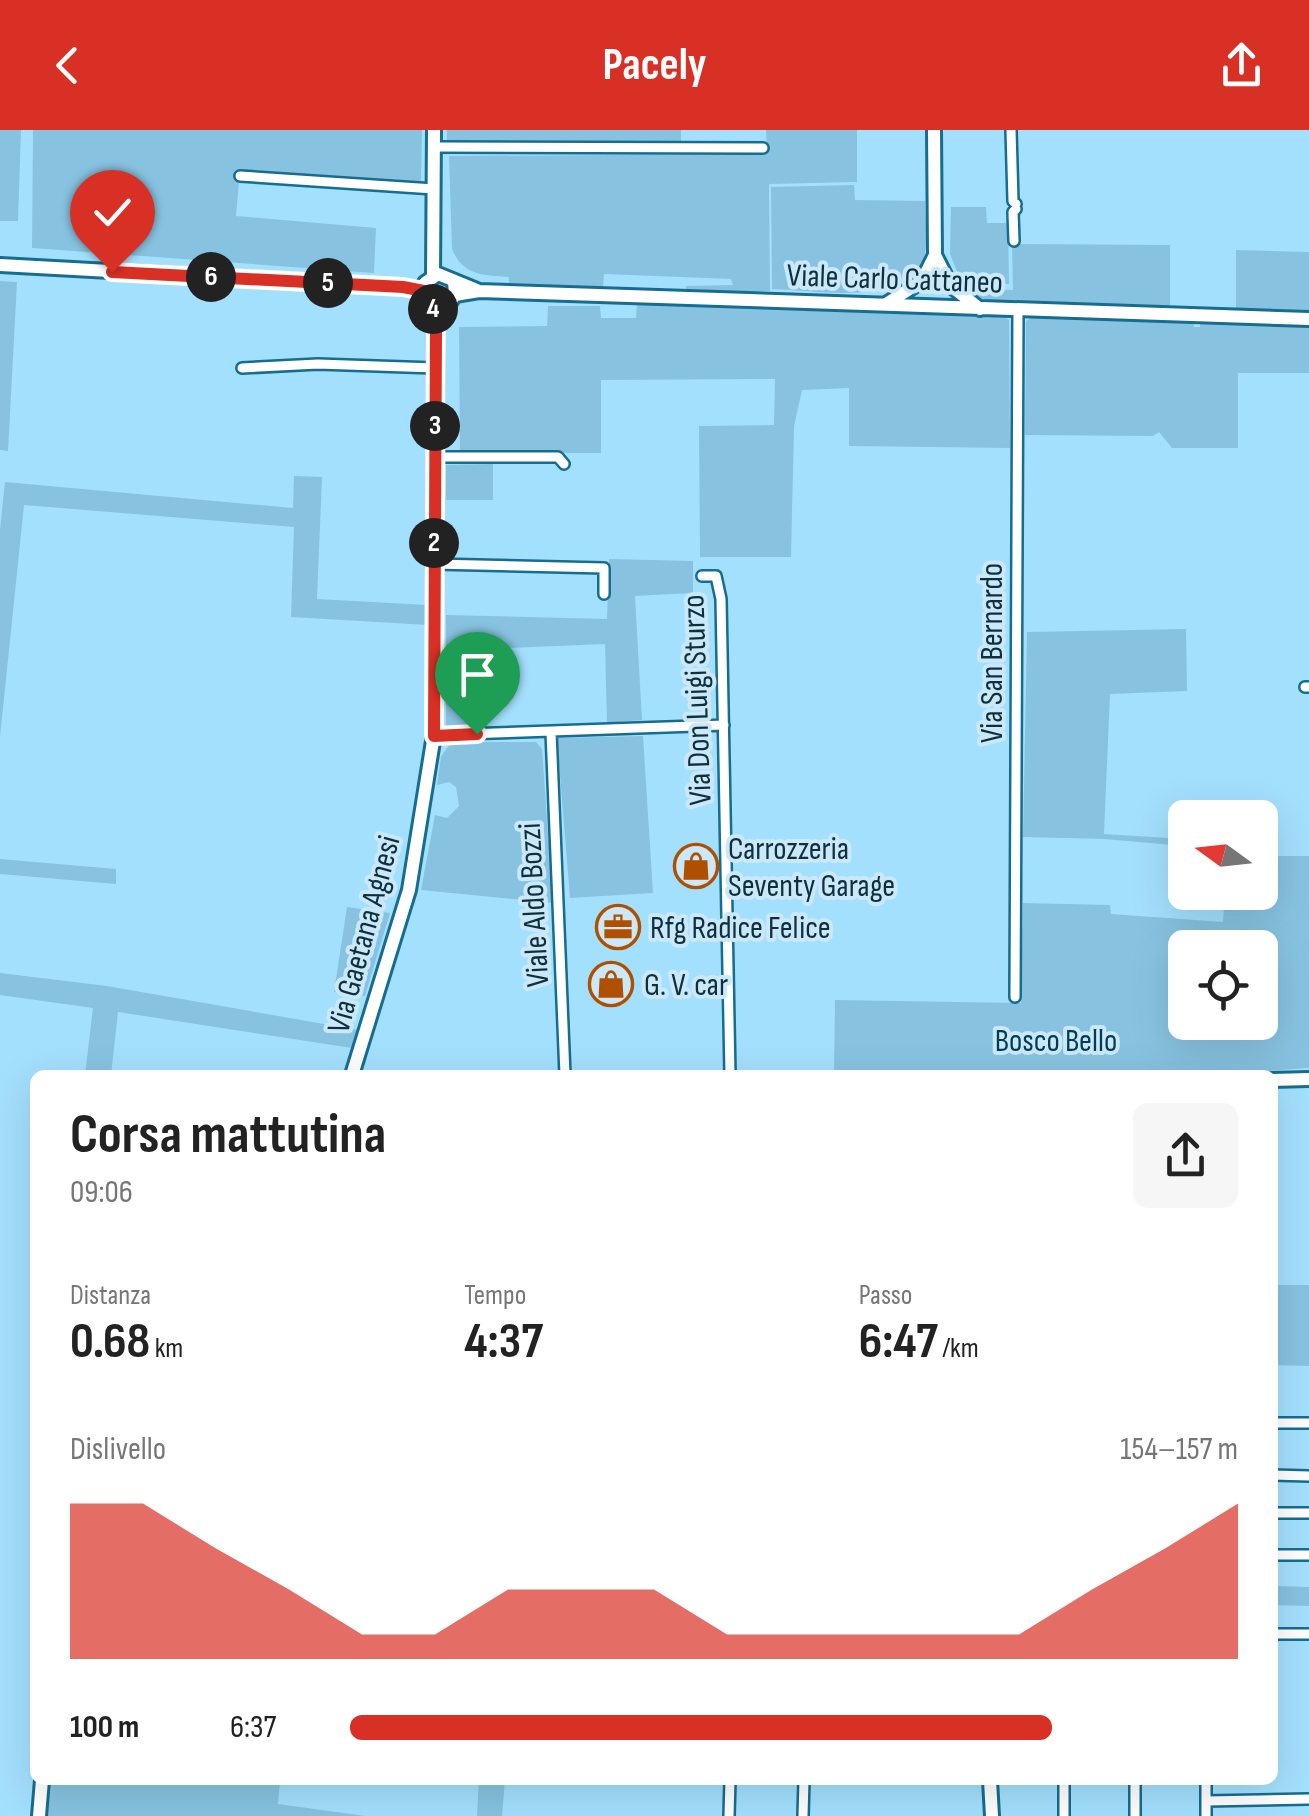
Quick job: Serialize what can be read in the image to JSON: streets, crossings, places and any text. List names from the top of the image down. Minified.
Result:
{"streets":{"street":["Viale Carlo Cattaneo","Via San Bernardo","Via Don Luigi Sturzo","Viale Aldo Bozzi","Via Gaetana Agnesi"]},"crossings":[["Viale Carlo Cattaneo","Via San Bernardo"],["Viale Carlo Cattaneo","Via Gaetana Agnesi"]],"parks":["Bosco Bello"],"places":{"shop":["Carrozzeria Seventy Garage","G. V. car"],"office":["Rfg Radice Felice"]},"north":"left","page":{"header":"Pacely","pins":["6","5","4","3","2"],"heading":["Corsa mattutina","09:06"],"stats":[["Distanza","0.68 km"],["Tempo","4:37"],["Passo","6:47 /km"]],"chart":["Dislivello","154–157 m"],"list":[{"name":"100 m","note":"6:37"}]}}
